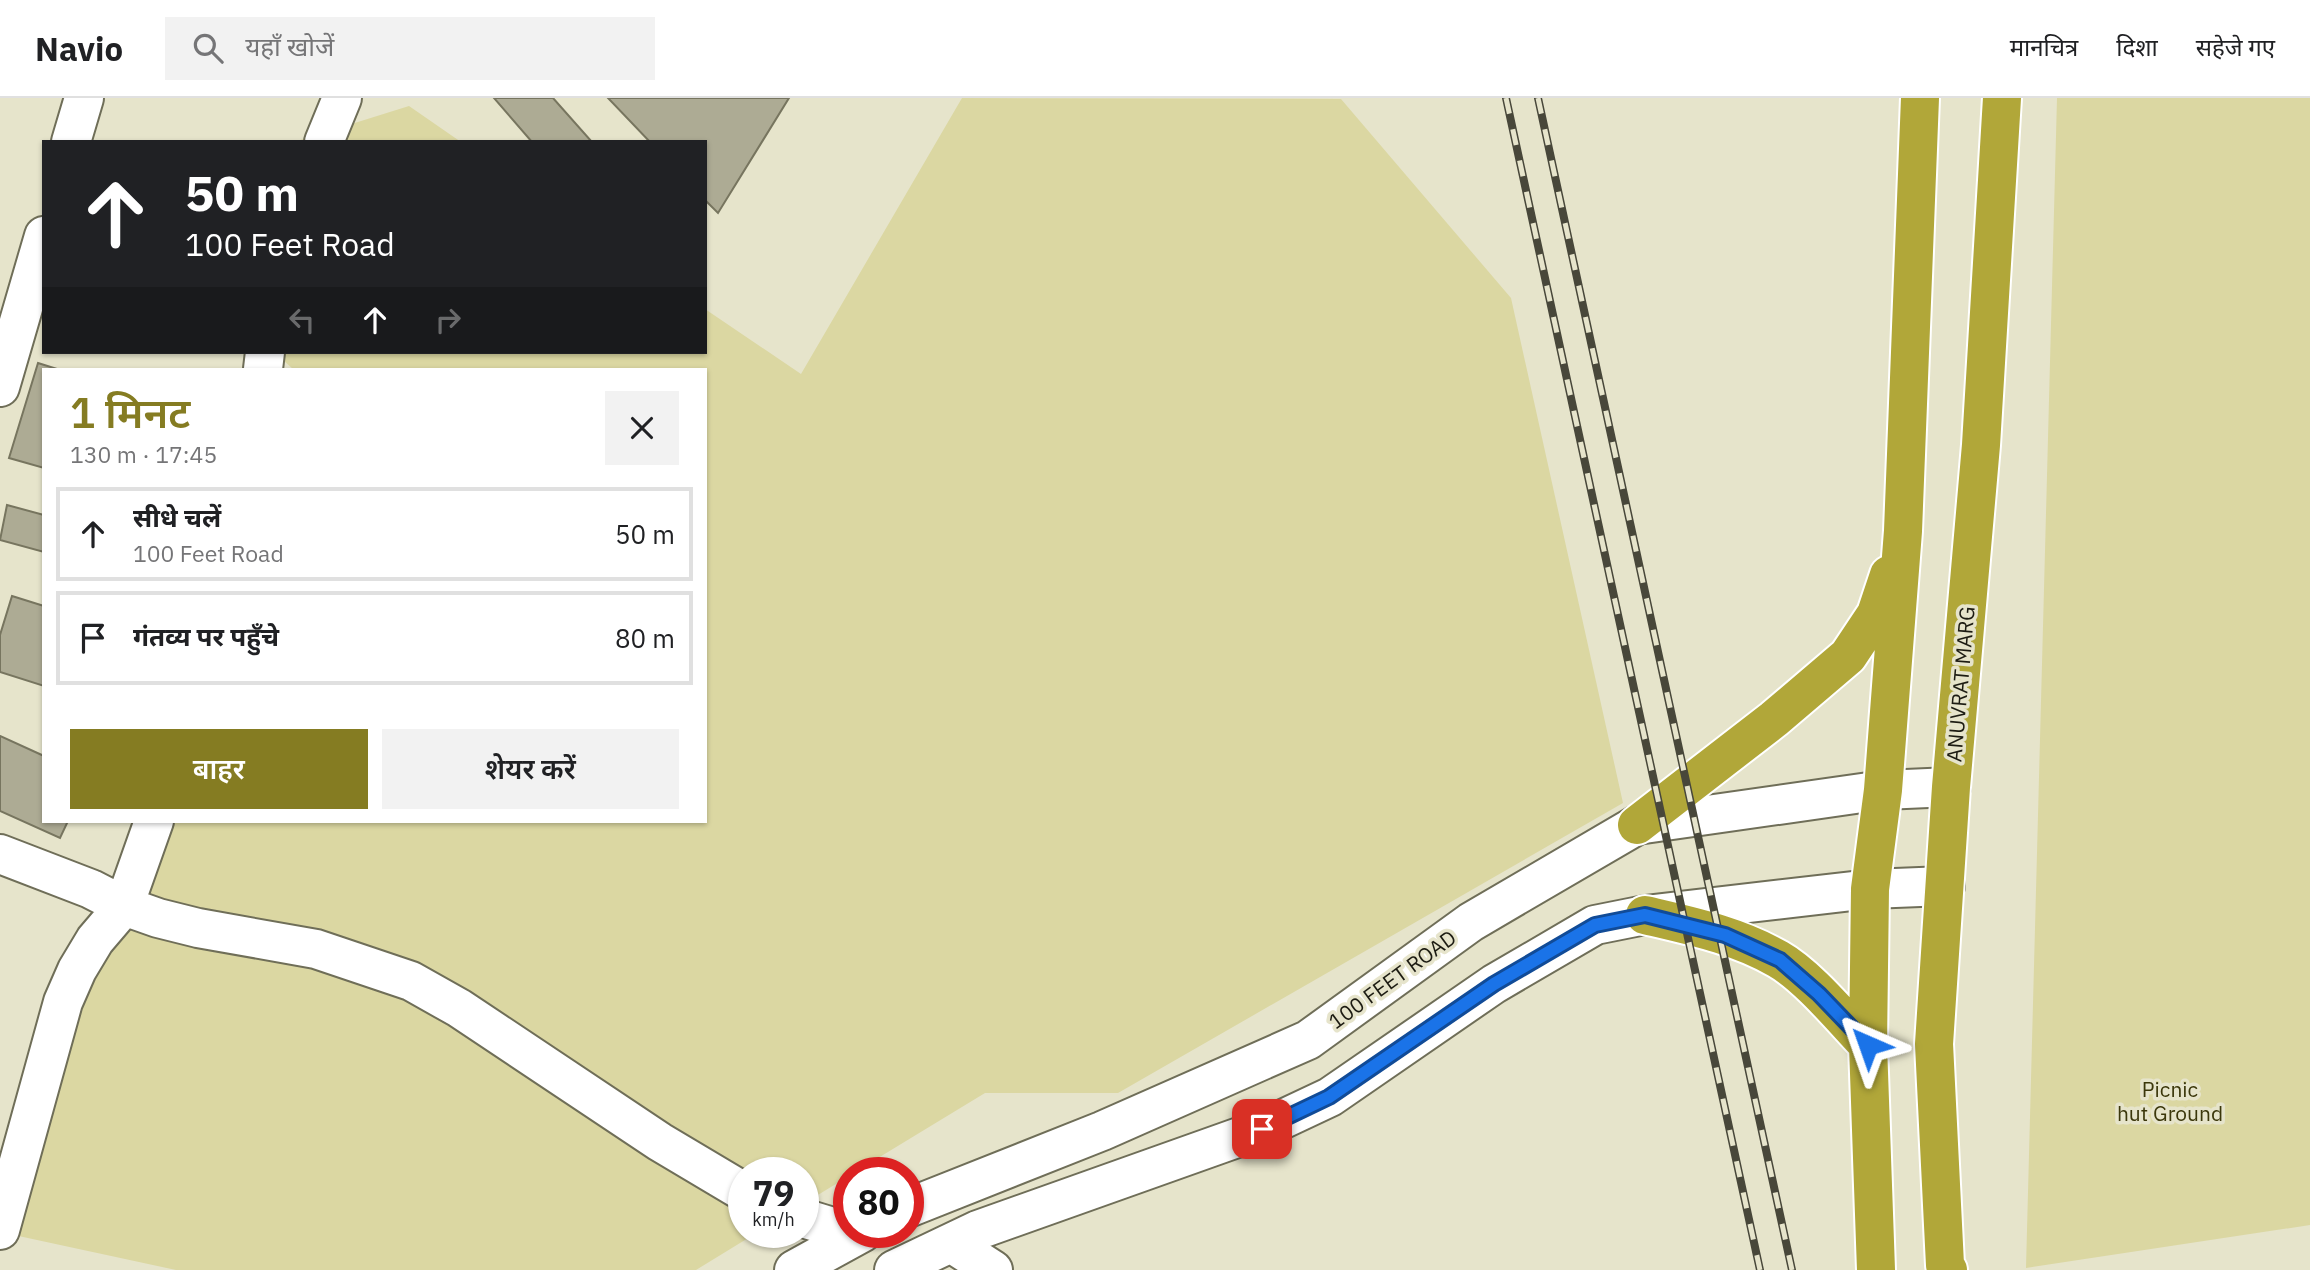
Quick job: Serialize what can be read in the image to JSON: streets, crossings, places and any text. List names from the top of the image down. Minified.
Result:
{"streets":{"highway":["ANUVRAT MARG"],"street":["100 FEET ROAD"]},"crossings":[["ANUVRAT MARG","100 FEET ROAD"]],"parks":["Picnic hut Ground"],"page":{"header":"Navio","search":"यहाँ खोजें","nav":["मानचित्र","दिशा","सहेजे गए"],"turn":["50 m","100 Feet Road"],"heading":["1 मिनट","130 m · 17:45"],"list":[{"name":"सीधे चलें","note":"100 Feet Road","value":"50 m"},{"name":"गंतव्य पर पहुँचे","value":"80 m"}],"buttons":["बाहर","शेयर करें"],"speed":"79 km/h","limit":"80"}}
